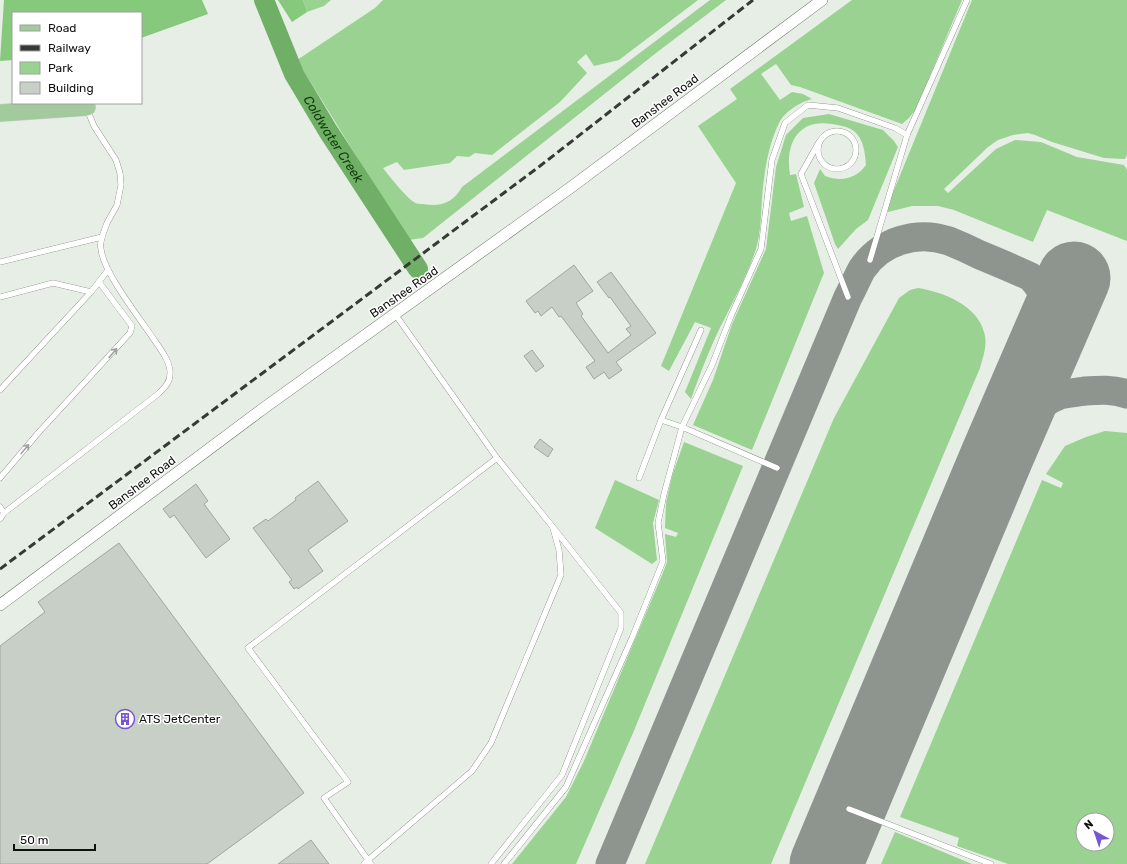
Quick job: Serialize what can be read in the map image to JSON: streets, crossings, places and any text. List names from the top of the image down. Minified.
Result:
{"streets":{"street":["Banshee Road"]},"water":["Coldwater Creek"],"places":{"building":["ATS JetCenter"]},"legend":["Road","Railway","Park","Building"],"scale_bar":"50 m","north":"top left"}
